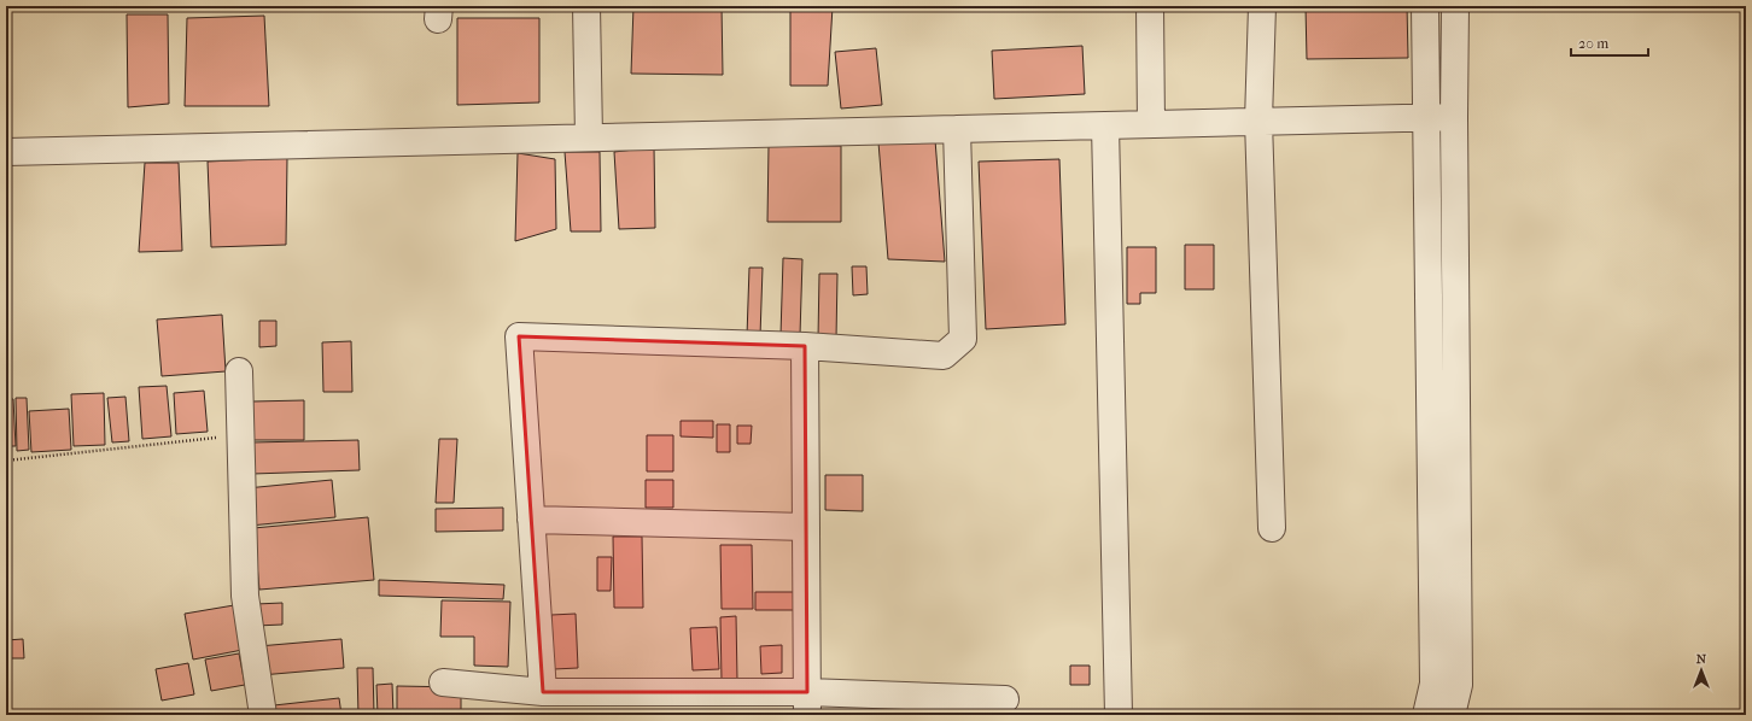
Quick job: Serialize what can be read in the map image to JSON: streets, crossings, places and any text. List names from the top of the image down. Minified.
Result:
{"scale_bar":"20 m","north":"top"}
